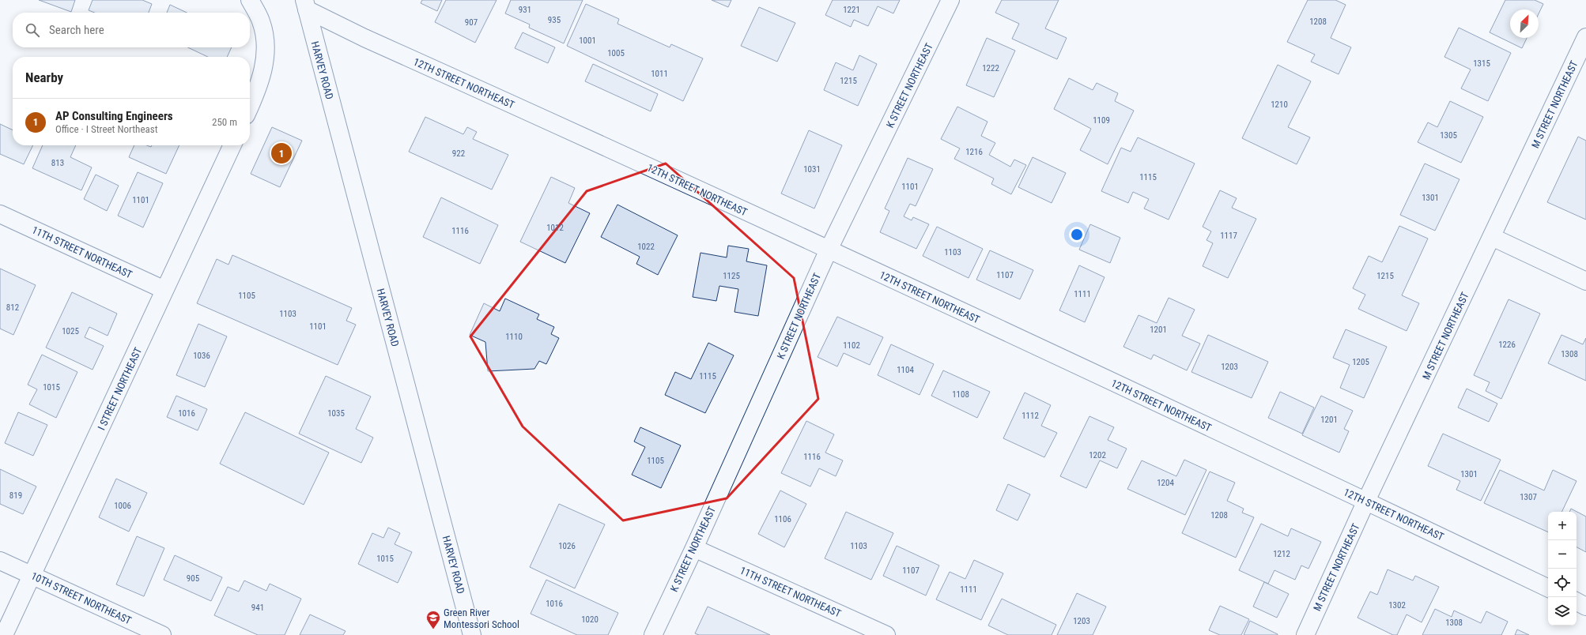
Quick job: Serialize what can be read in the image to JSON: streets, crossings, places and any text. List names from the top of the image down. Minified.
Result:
{"streets":{"street":["HARVEY ROAD","12TH STREET NORTHEAST","K STREET NORTHEAST","M STREET NORTHEAST","11TH STREET NORTHEAST","I STREET NORTHEAST","10TH STREET NORTHEAST"]},"crossings":[["HARVEY ROAD","12TH STREET NORTHEAST"],["12TH STREET NORTHEAST","K STREET NORTHEAST"],["12TH STREET NORTHEAST","M STREET NORTHEAST"],["K STREET NORTHEAST","11TH STREET NORTHEAST"],["11TH STREET NORTHEAST","I STREET NORTHEAST"],["I STREET NORTHEAST","10TH STREET NORTHEAST"]],"places":{"school or university":["Green River Montessori School"]},"house_numbers":["931","1221","935","1208","907","1001","1005","1315","1222","1011","1215","1210","1109","1305","1216","922","813","1031","1115","1101","1301","1101","1012","1116","1117","1022","1103","1107","1125","1215","1111","1105","812","1103","1101","1201","1025","1110","1226","1102","1308","1036","1205","1203","1104","1115","1015","1108","1016","1035","1112","1201","1202","1116","1105","1301","1204","819","1307","1006","1208","1106","1026","1103","1212","1015","1107","905","1111","1016","1302","941","1020","1203","1308"],"north":"top right","page":{"search":"Search here","heading":"Nearby","list":[{"mark":"1","name":"AP Consulting Engineers","note":"Office · I Street Northeast","value":"250 m"}],"pins":"1","map_buttons":["+","−"]}}
